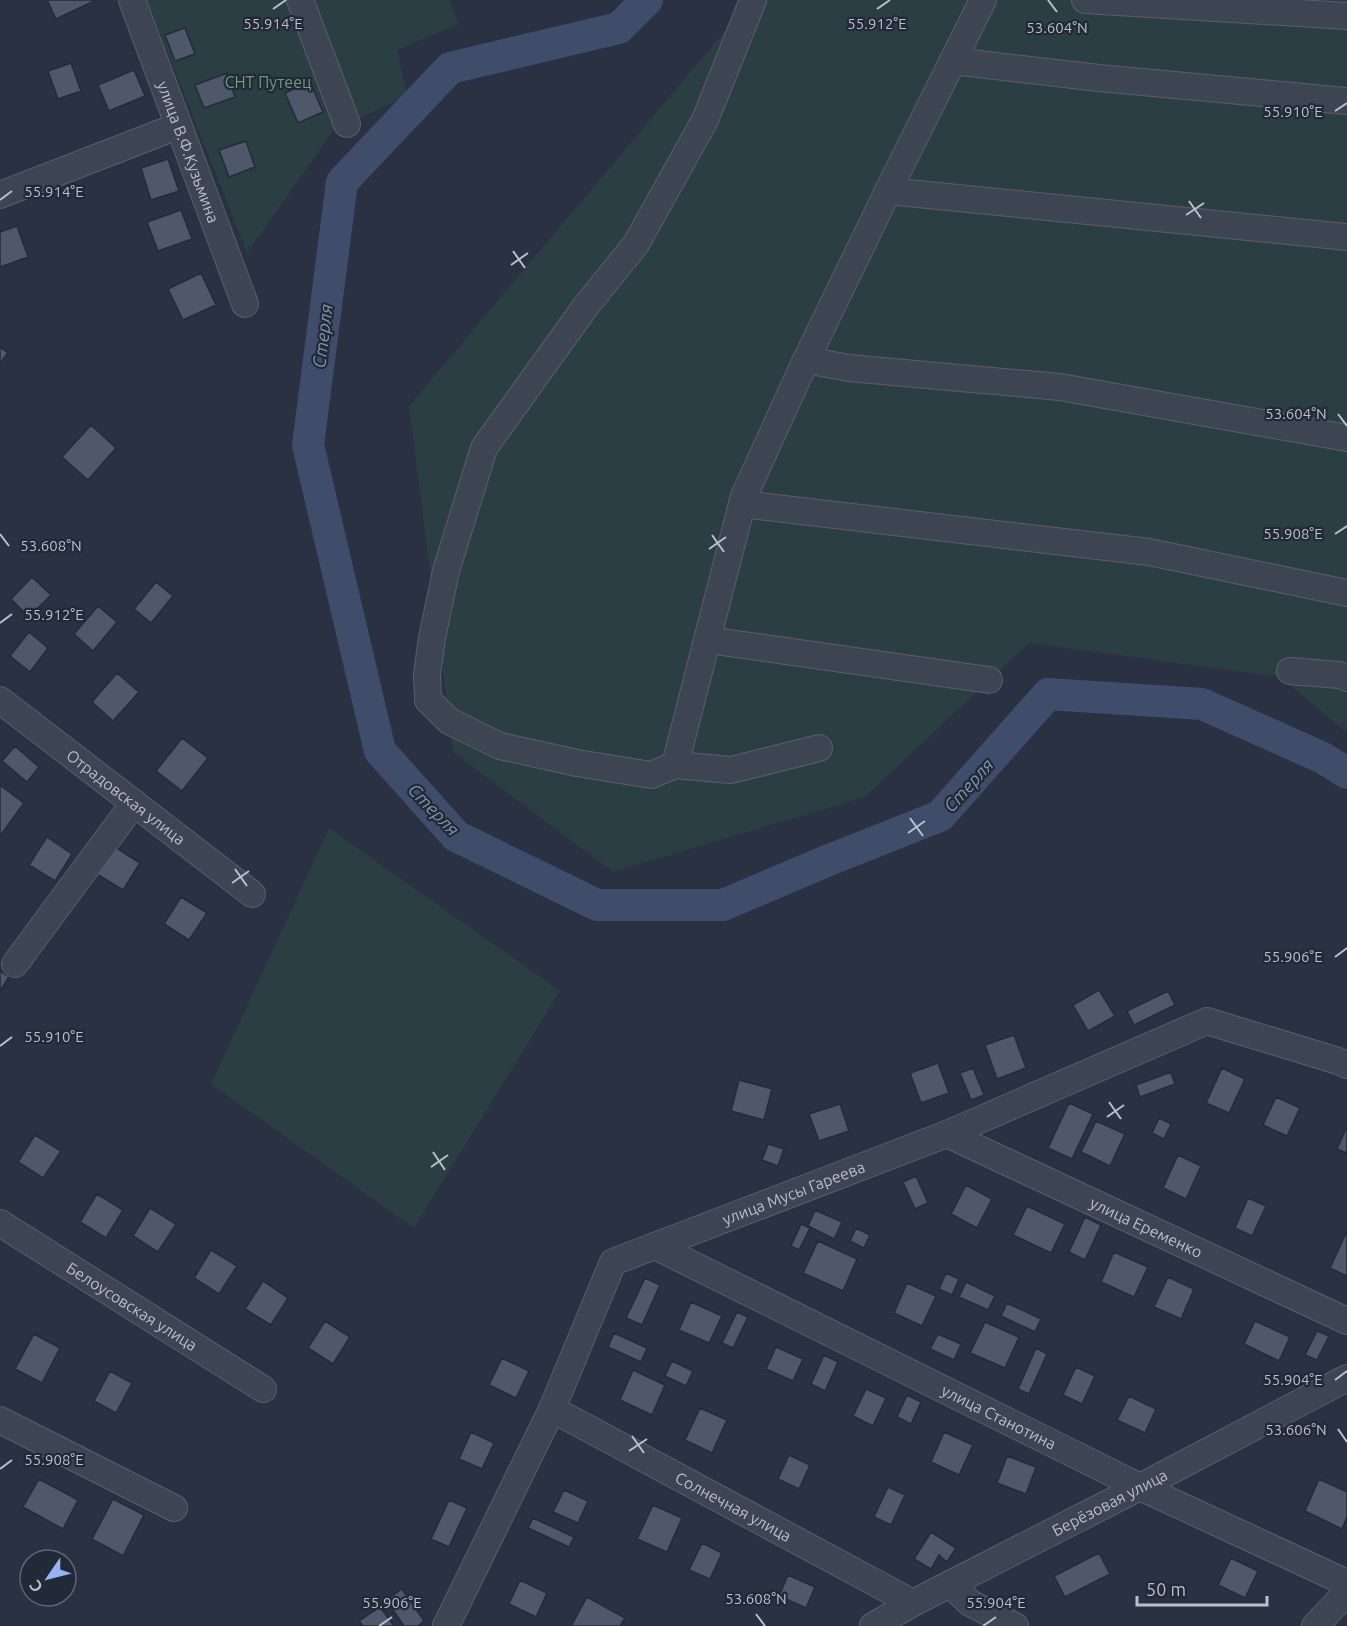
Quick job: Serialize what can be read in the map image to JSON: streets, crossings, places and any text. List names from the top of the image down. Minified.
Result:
{"streets":{"street":["улица В.Ф.Кузьмина","Отрадовская улица","улица Мусы Гареева","улица Еременко","Белоусовская улица","улица Станотина","Берёзовая улица","Солнечная улица"]},"crossings":[["улица Мусы Гареева","улица Еременко"],["улица Мусы Гареева","улица Станотина"],["улица Мусы Гареева","Солнечная улица"],["улица Станотина","Берёзовая улица"],["Берёзовая улица","Солнечная улица"]],"water":["Стерля"],"parks":["СНТ Путеец"],"scale_bar":"50 m","north":"bottom left","coordinates":["55.914°E","55.912°E","53.604°N","55.910°E","55.908°E","53.608°N","55.906°E","55.904°E","53.606°N"]}
